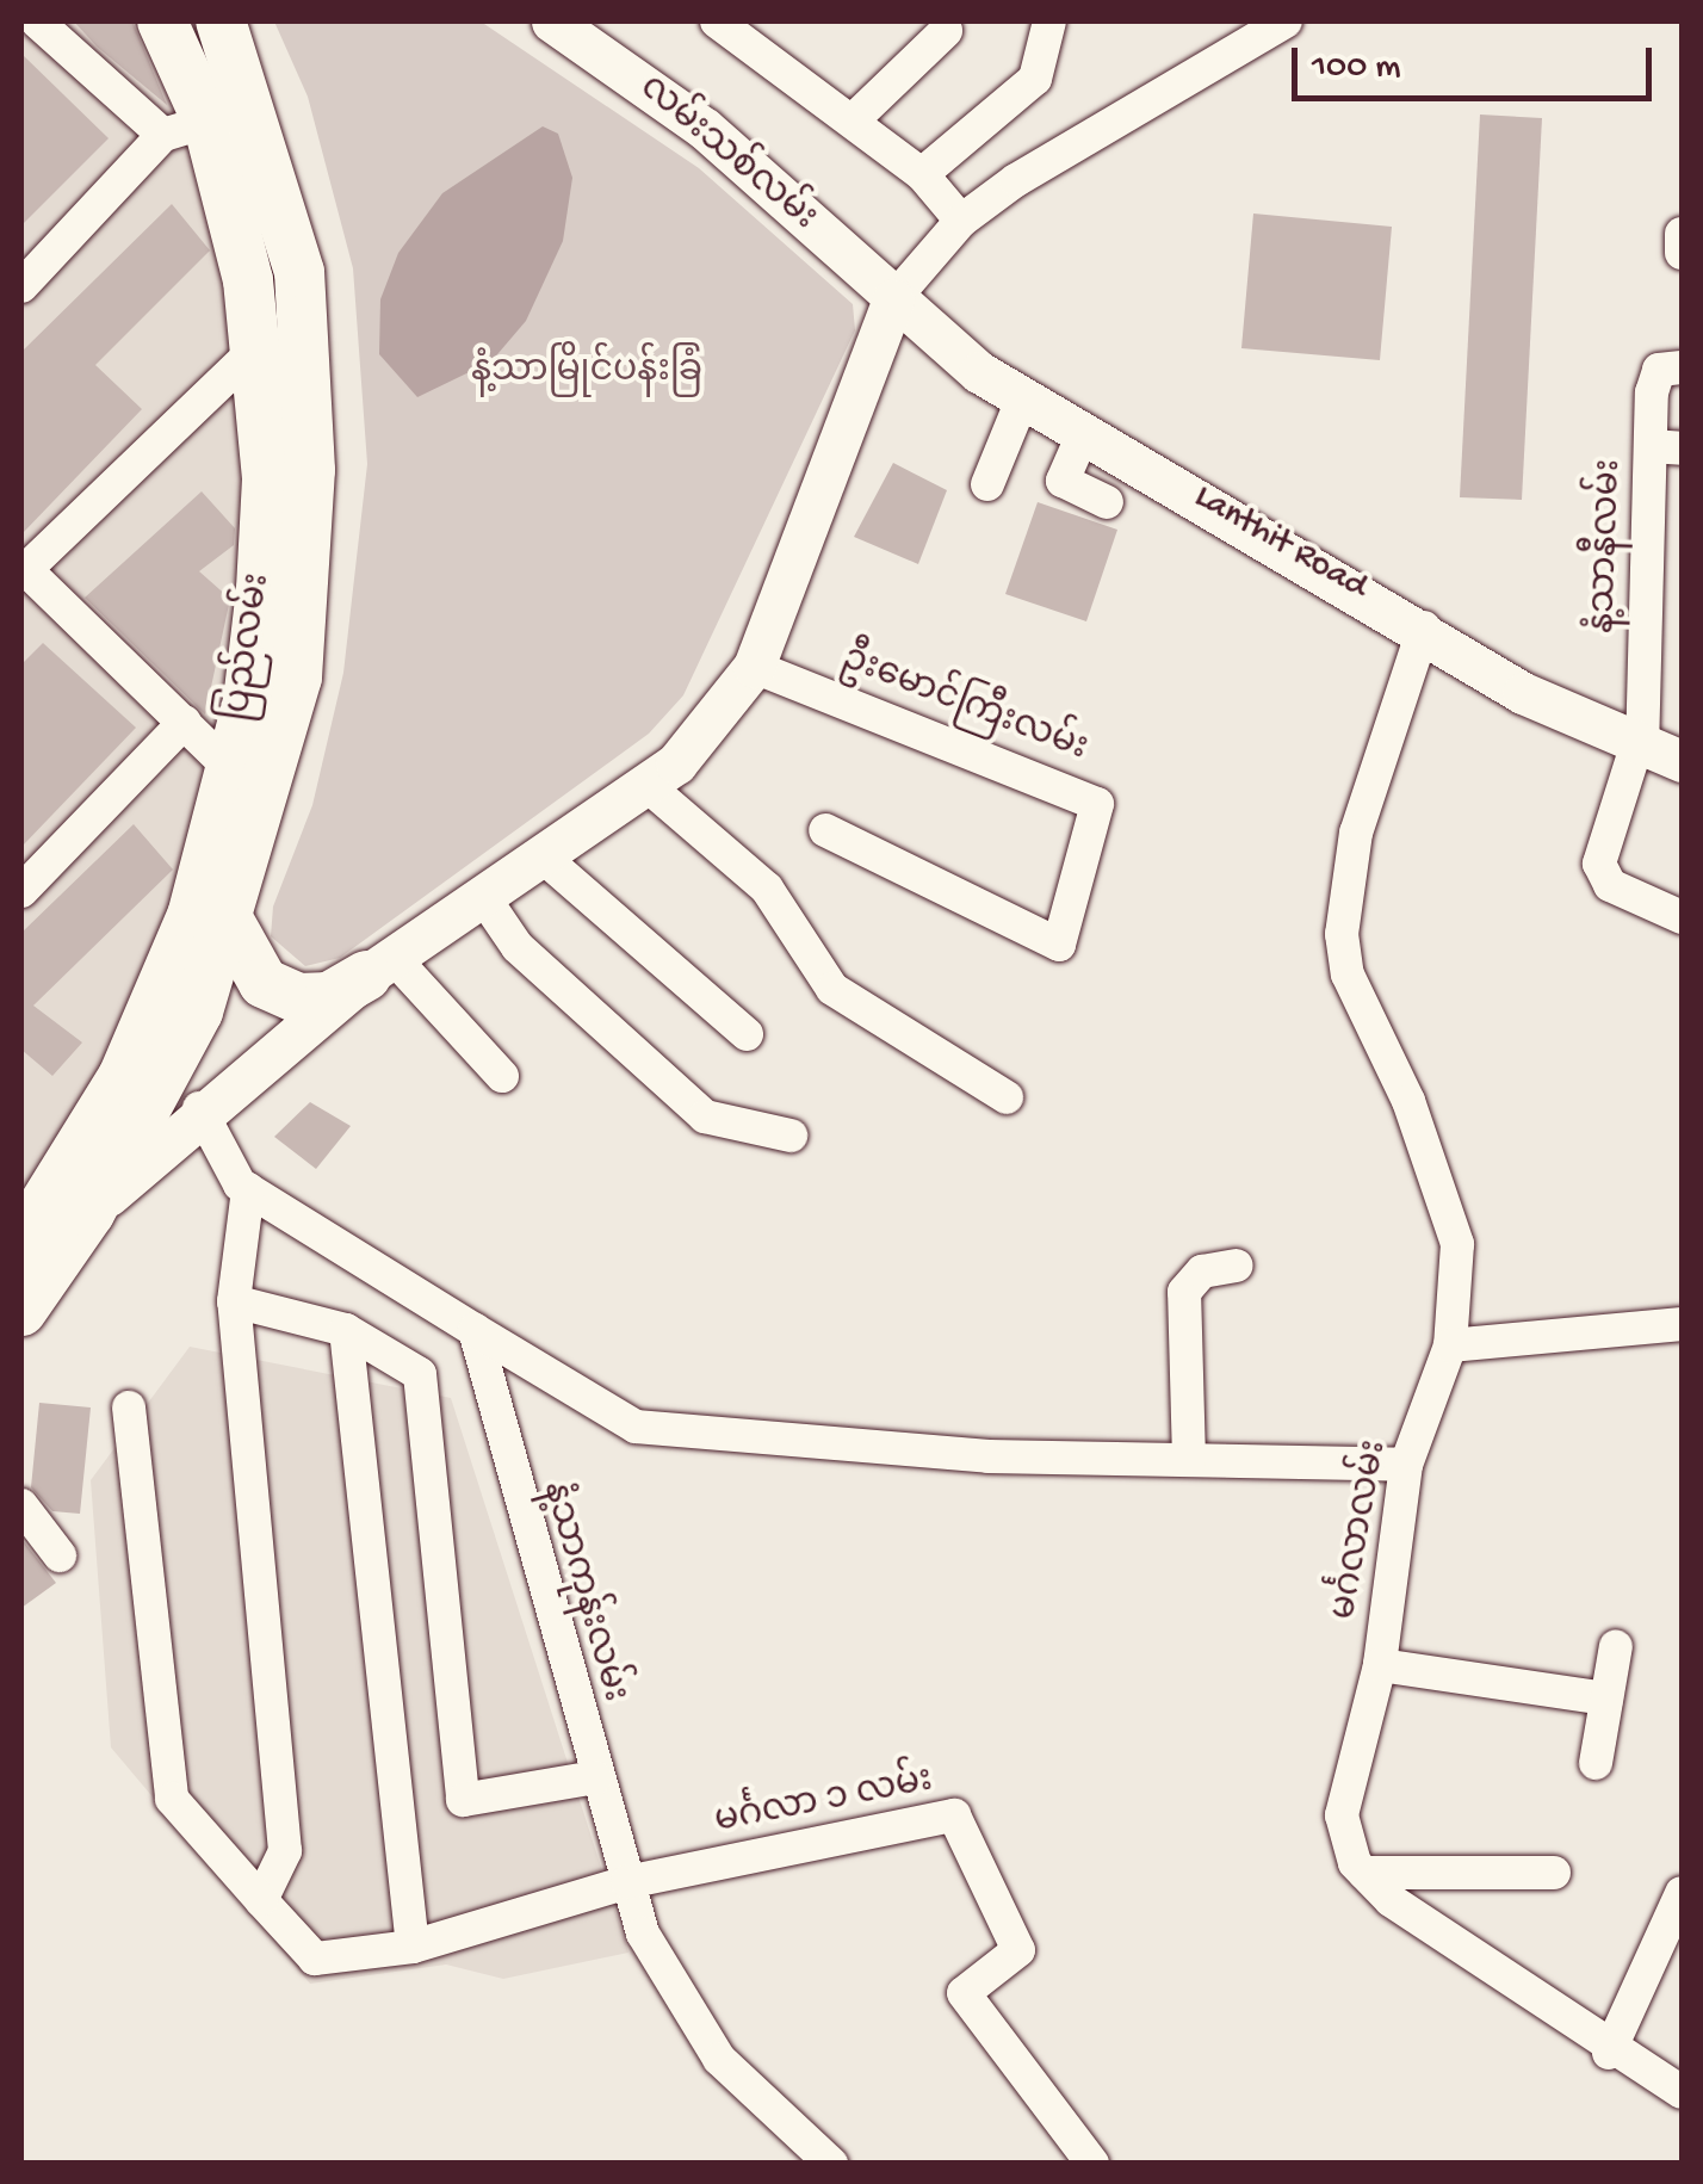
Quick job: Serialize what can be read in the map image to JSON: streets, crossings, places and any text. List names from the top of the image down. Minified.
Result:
{"streets":{"highway":["ပြည်လမ်း"],"main road":["လမ်းသစ်လမ်း","Lanthit Road"],"street":["နံ့သာနီလမ်း","ဦးမောင်ကြီးလမ်း","မင်္ဂလာလမ်း","နံ့သာကုန်းလမ်း","မင်္ဂလာ ၁ လမ်း"]},"crossings":[["လမ်းသစ်လမ်း","Lanthit Road"],["Lanthit Road","နံ့သာနီလမ်း"],["Lanthit Road","မင်္ဂလာလမ်း"],["နံ့သာကုန်းလမ်း","မင်္ဂလာ ၁ လမ်း"]],"parks":["နံ့သာမြိုင်ပန်းခြံ"],"scale_bar":"100 m"}
